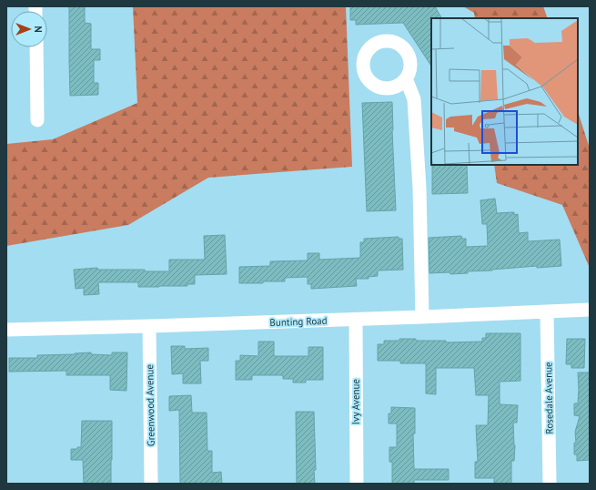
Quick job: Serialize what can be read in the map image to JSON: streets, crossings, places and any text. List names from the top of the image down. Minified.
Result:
{"streets":{"street":["Bunting Road","Rosedale Avenue","Ivy Avenue","Greenwood Avenue"]},"crossings":[["Bunting Road","Rosedale Avenue"],["Bunting Road","Ivy Avenue"],["Bunting Road","Greenwood Avenue"]],"north":"right"}
